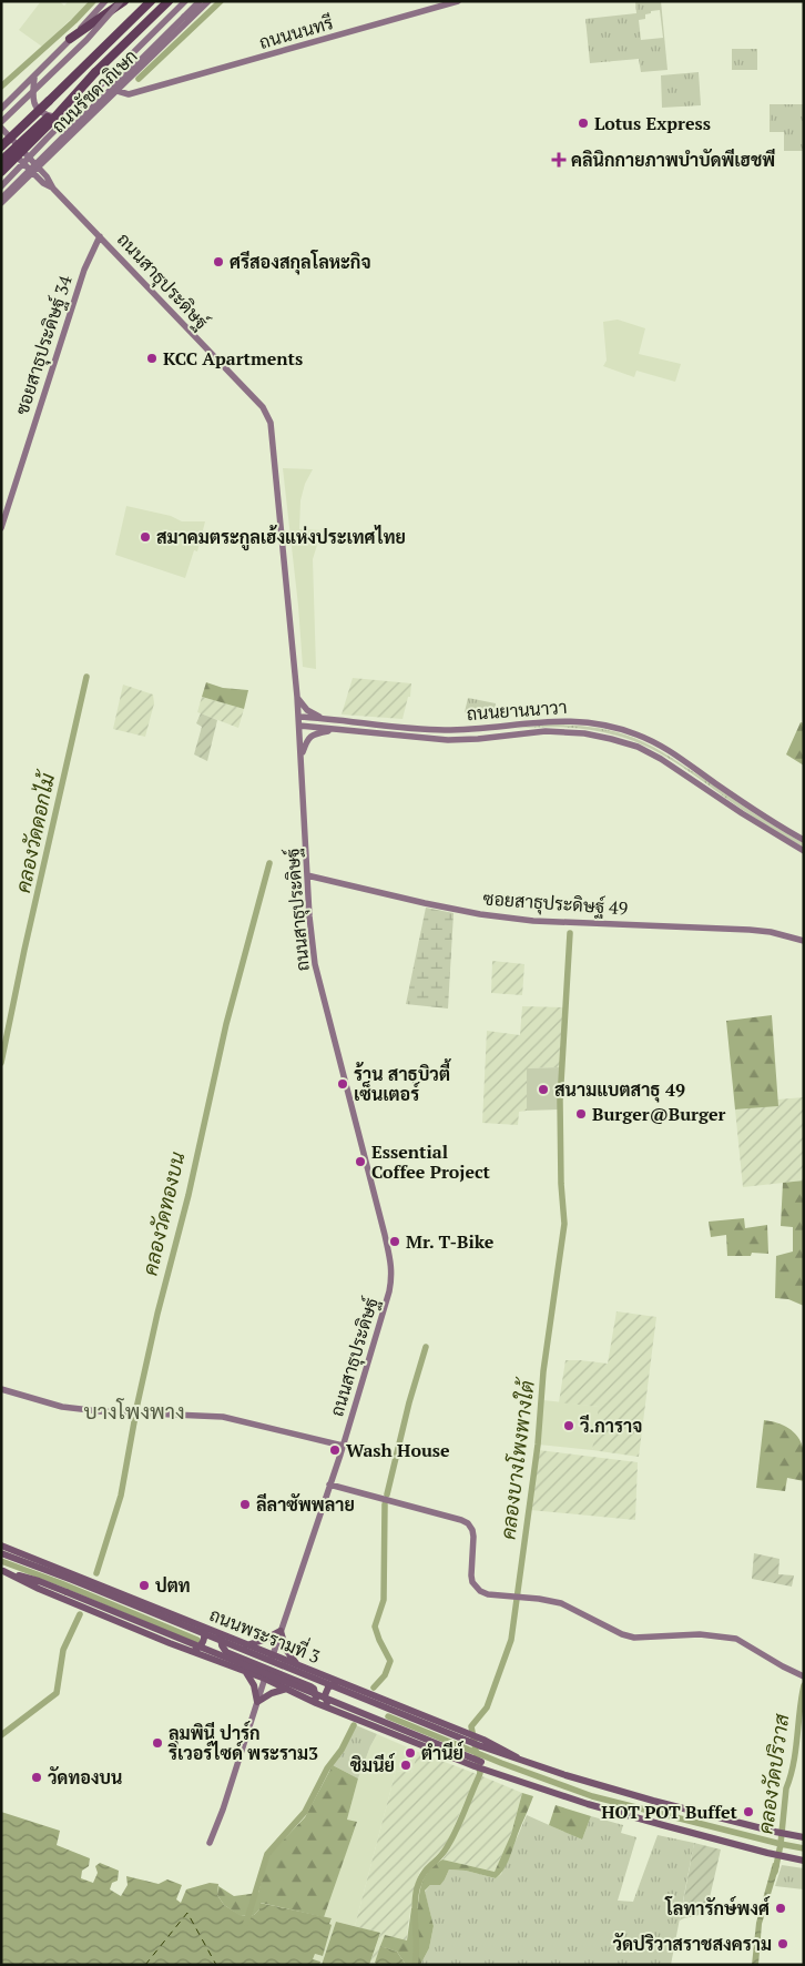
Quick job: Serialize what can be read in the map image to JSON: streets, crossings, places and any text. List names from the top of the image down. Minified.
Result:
{"streets":{"main road":["ถนนนนทรี","ถนนรัชดาภิเษก","ถนนสาธุประดิษฐ์","ซอยสาธุประดิษฐ์ 34","ถนนยานนาวา","ซอยสาธุประดิษฐ์ 49","ถนนพระรามที่ 3"]},"crossings":[["ถนนนนทรี","ถนนรัชดาภิเษก"],["ถนนรัชดาภิเษก","ถนนสาธุประดิษฐ์"],["ถนนสาธุประดิษฐ์","ซอยสาธุประดิษฐ์ 34"],["ถนนสาธุประดิษฐ์","ถนนยานนาวา"],["ถนนสาธุประดิษฐ์","ซอยสาธุประดิษฐ์ 49"],["ถนนสาธุประดิษฐ์","ถนนพระรามที่ 3"]],"districts":["บางโพงพาง"],"water":["คลองวัดดอกไม้","คลองวัดทองบน","คลองบางโพงพางใต้","คลองวัดปริวาส"],"places":{"other":["Lotus Express","ศรีสองสกุลโลหะกิจ","KCC Apartments","สมาคมตระกูลเฮ้งแห่งประเทศไทย","ร้าน สาธุบิวตี้ เซ็นเตอร์","สนามแบตสาธุ 49","Burger@Burger","Essential Coffee Project","Mr. T-Bike","วี.การาจ","Wash House","ลีลาซัพพลาย","ปตท","ลุมพินี ปาร์ก ริเวอร์ไซด์ พระราม3","ตำนีย์","ชิมนีย์","วัดทองบน","HOT POT Buffet","โลทารักษ์พงศ์","วัดปริวาสราชสงคราม"],"health":["คลินิกกายภาพบำบัดพีเฮชพี"]}}
